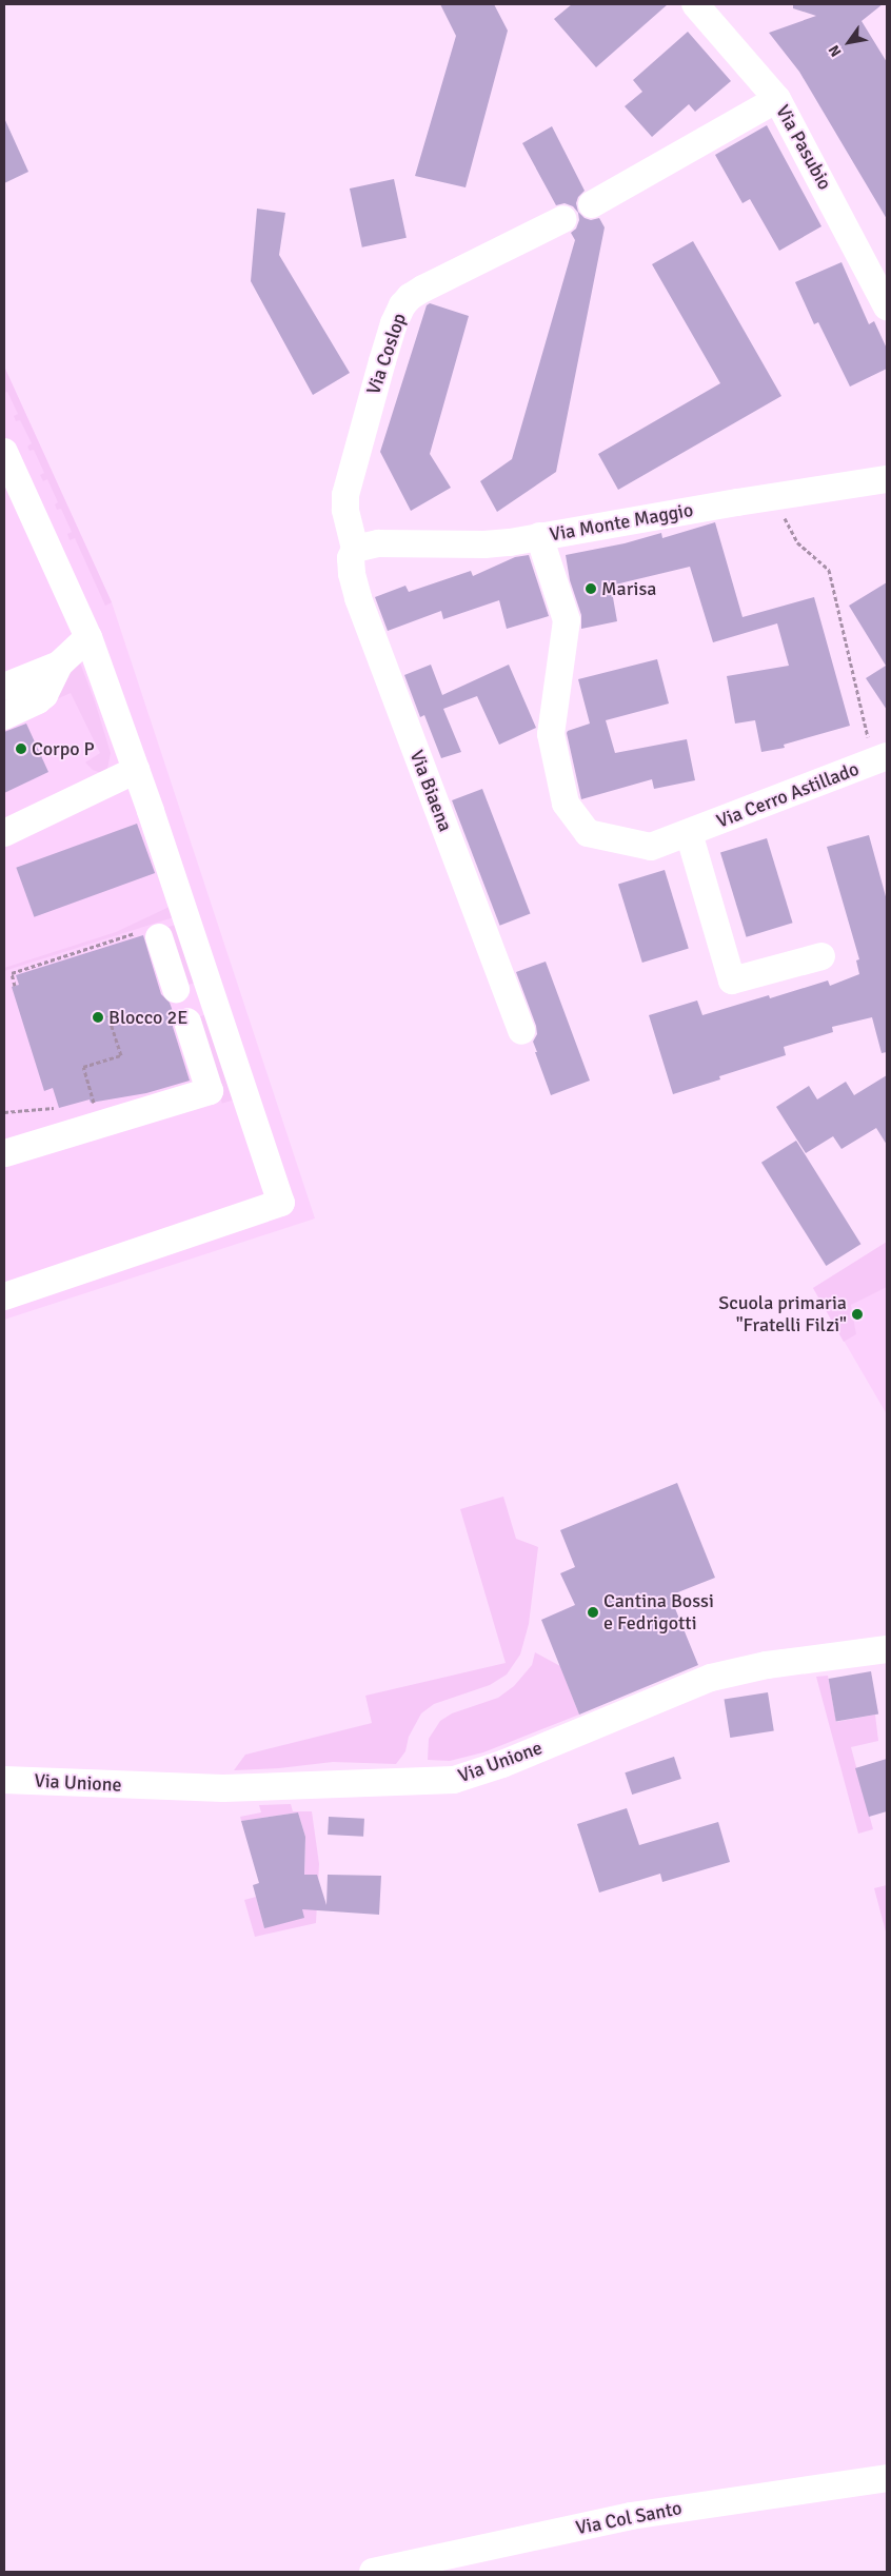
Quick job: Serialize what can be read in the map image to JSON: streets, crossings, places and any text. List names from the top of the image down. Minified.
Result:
{"streets":{"street":["Via Pasubio","Via Coslop","Via Monte Maggio","Via Biaena","Via Cerro Astillado","Via Unione","Via Col Santo"]},"crossings":[["Via Coslop","Via Monte Maggio"],["Via Coslop","Via Biaena"],["Via Monte Maggio","Via Biaena"],["Via Monte Maggio","Via Cerro Astillado"]],"places":["Marisa","Corpo P","Blocco 2E","Scuola primaria \"Fratelli Filzi\"","Cantina Bossi e Fedrigotti"],"north":"bottom left"}
